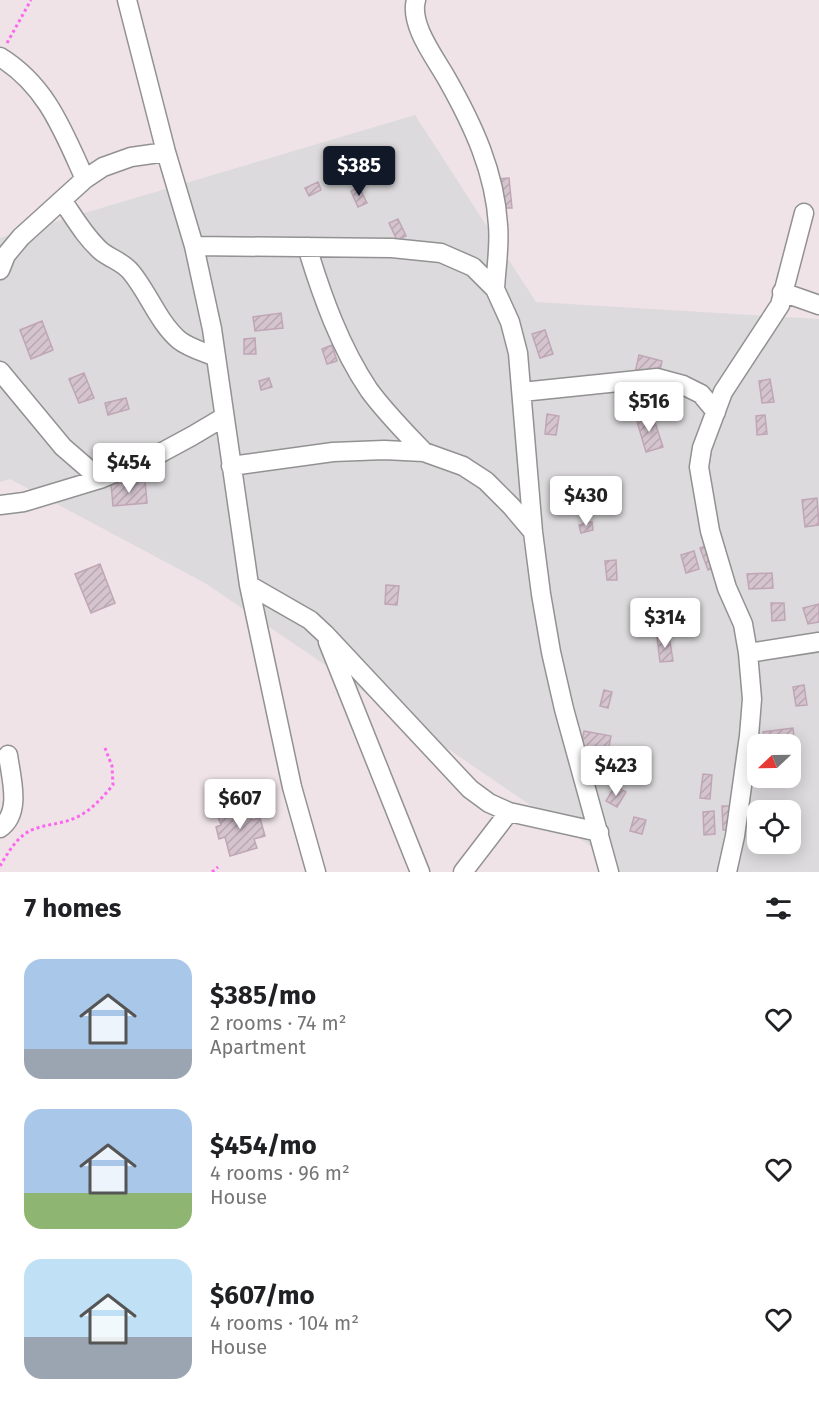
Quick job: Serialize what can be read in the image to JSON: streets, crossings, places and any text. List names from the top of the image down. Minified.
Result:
{"north":"left","page":{"price":["$385","$516","$454","$430","$314","$423","$607"],"heading":"7 homes","list":[{"name":"$385/mo","note":"2 rooms · 74 m² · Apartment"},{"name":"$454/mo","note":"4 rooms · 96 m² · House"},{"name":"$607/mo","note":"4 rooms · 104 m² · House"}]}}
